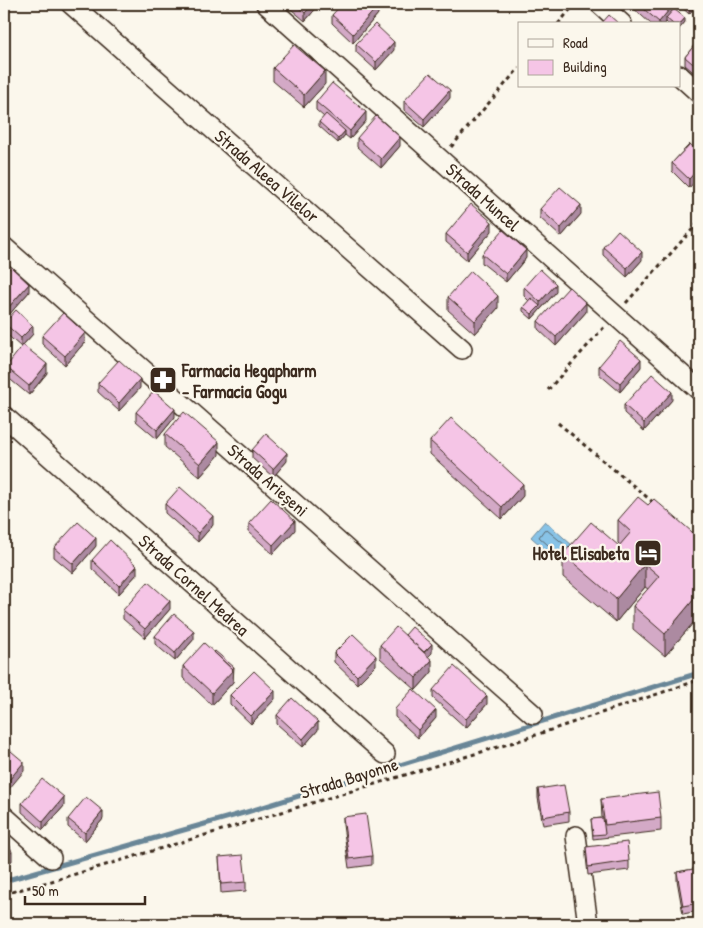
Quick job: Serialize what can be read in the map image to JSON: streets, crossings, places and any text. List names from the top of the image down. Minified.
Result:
{"streets":{"street":["Strada Aleea Vilelor","Strada Muncel","Strada Arieșeni","Strada Cornel Medrea"],"path":["Strada Bayonne"]},"places":{"pharmacy":["Farmacia Hegapharm - Farmacia Gogu"],"hotel":["Hotel Elisabeta"]},"legend":["Road","Building"],"scale_bar":"50 m"}
